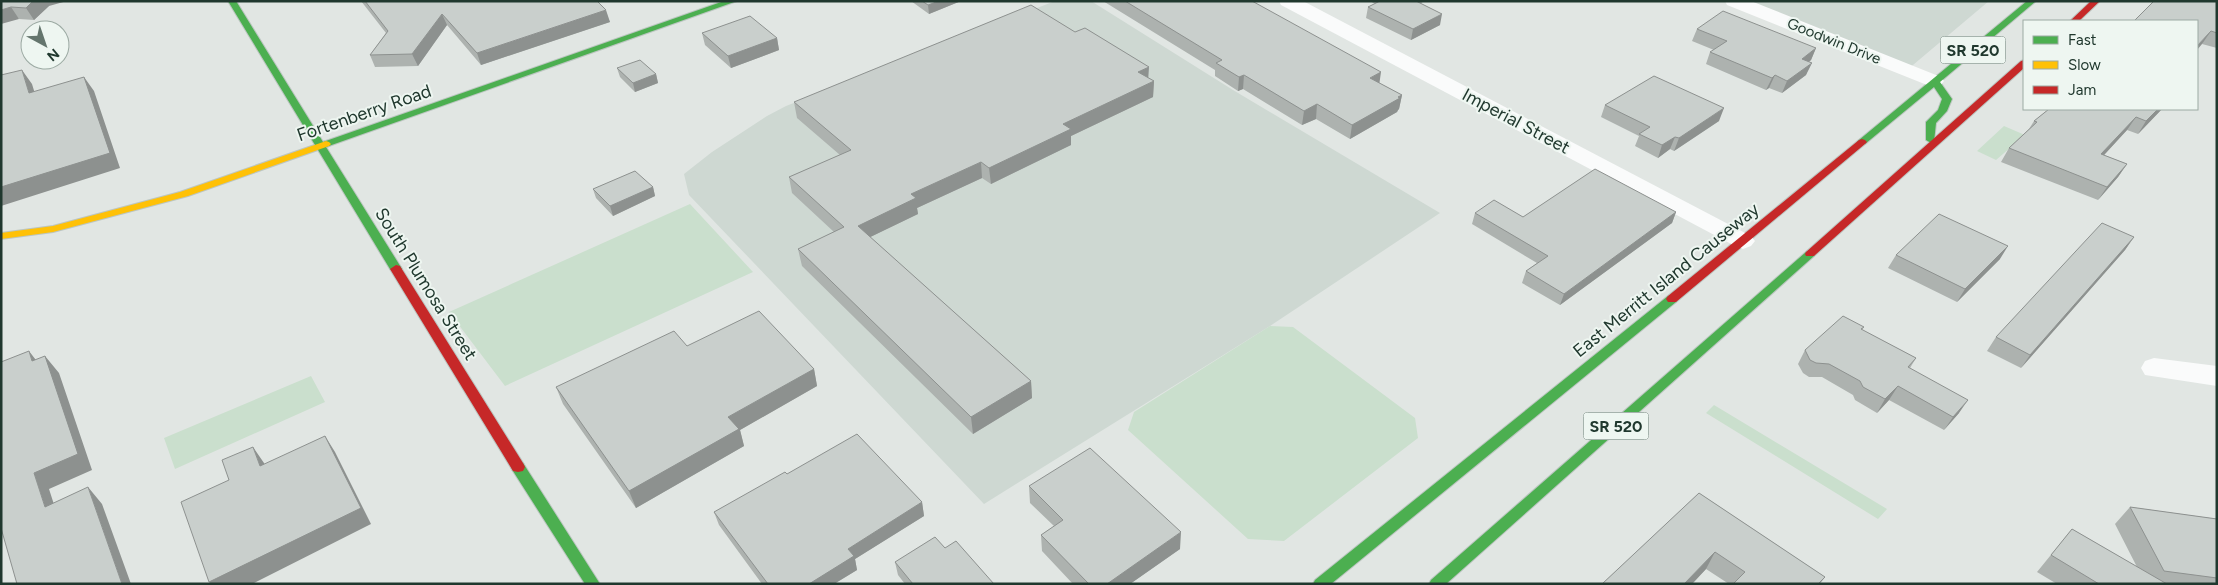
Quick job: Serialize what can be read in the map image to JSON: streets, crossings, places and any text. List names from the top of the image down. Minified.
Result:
{"streets":{"main road":["SR 520","Fortenberry Road","East Merritt Island Causeway","South Plumosa Street"],"street":["Goodwin Drive","Imperial Street"]},"crossings":[["Goodwin Drive","East Merritt Island Causeway"],["Fortenberry Road","South Plumosa Street"],["Imperial Street","East Merritt Island Causeway"]],"legend":["Fast","Slow","Jam"],"north":"bottom right"}
